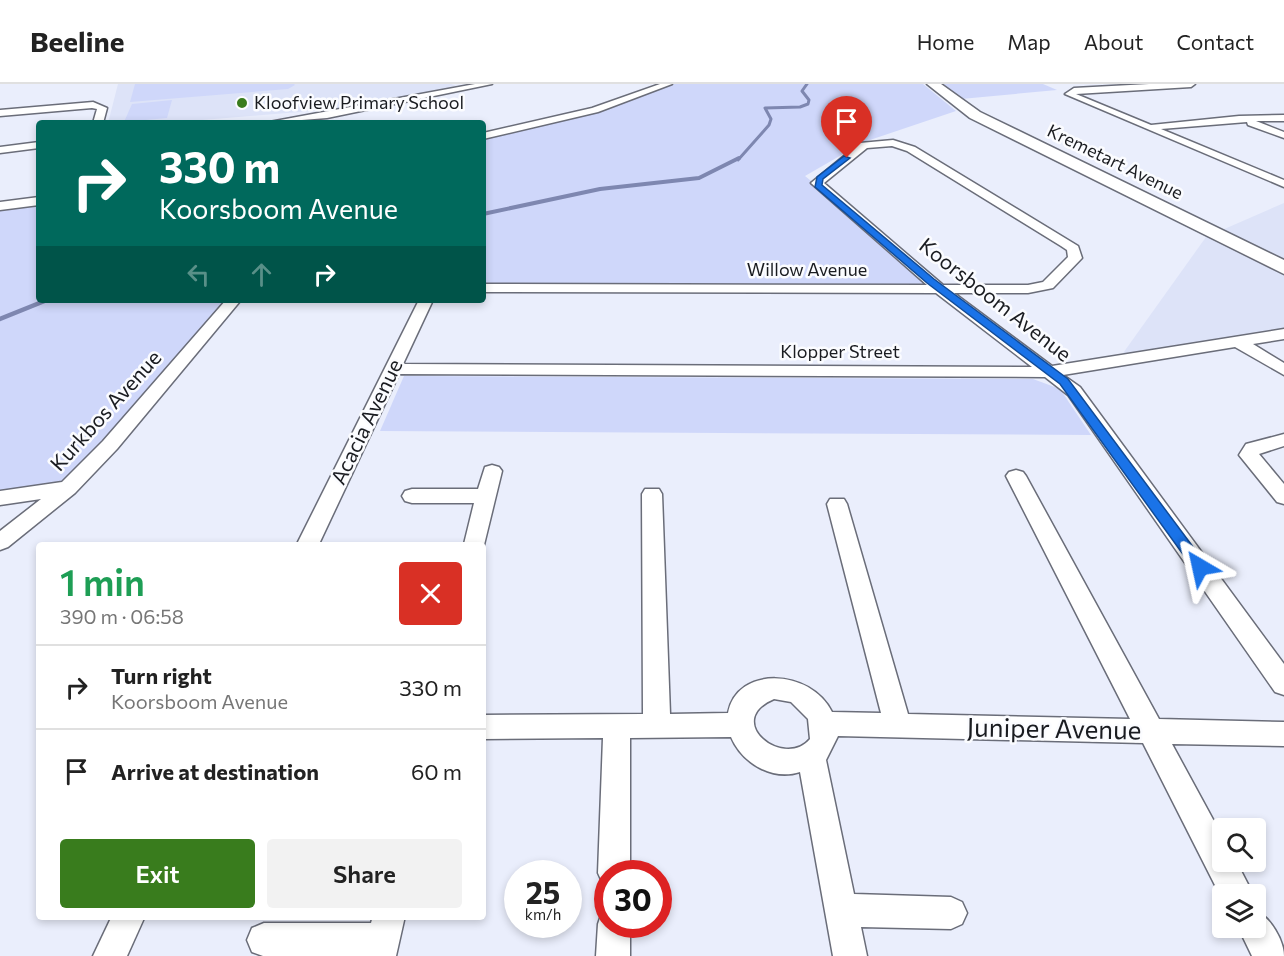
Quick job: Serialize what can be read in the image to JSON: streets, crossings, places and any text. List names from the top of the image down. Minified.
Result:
{"streets":{"street":["Kremetart Avenue","Willow Avenue","Koorsboom Avenue","Klopper Street","Kurkbos Avenue","Acacia Avenue","Juniper Avenue"]},"crossings":[["Willow Avenue","Koorsboom Avenue"],["Koorsboom Avenue","Klopper Street"],["Klopper Street","Acacia Avenue"]],"places":["Kloofview Primary School"],"page":{"header":"Beeline","nav":["Home","Map","About","Contact"],"turn":["330 m","Koorsboom Avenue"],"heading":["1 min","390 m · 06:58"],"list":[{"name":"Turn right","note":"Koorsboom Avenue","value":"330 m"},{"name":"Arrive at destination","value":"60 m"}],"buttons":["Exit","Share"],"speed":"25 km/h","limit":"30"}}
